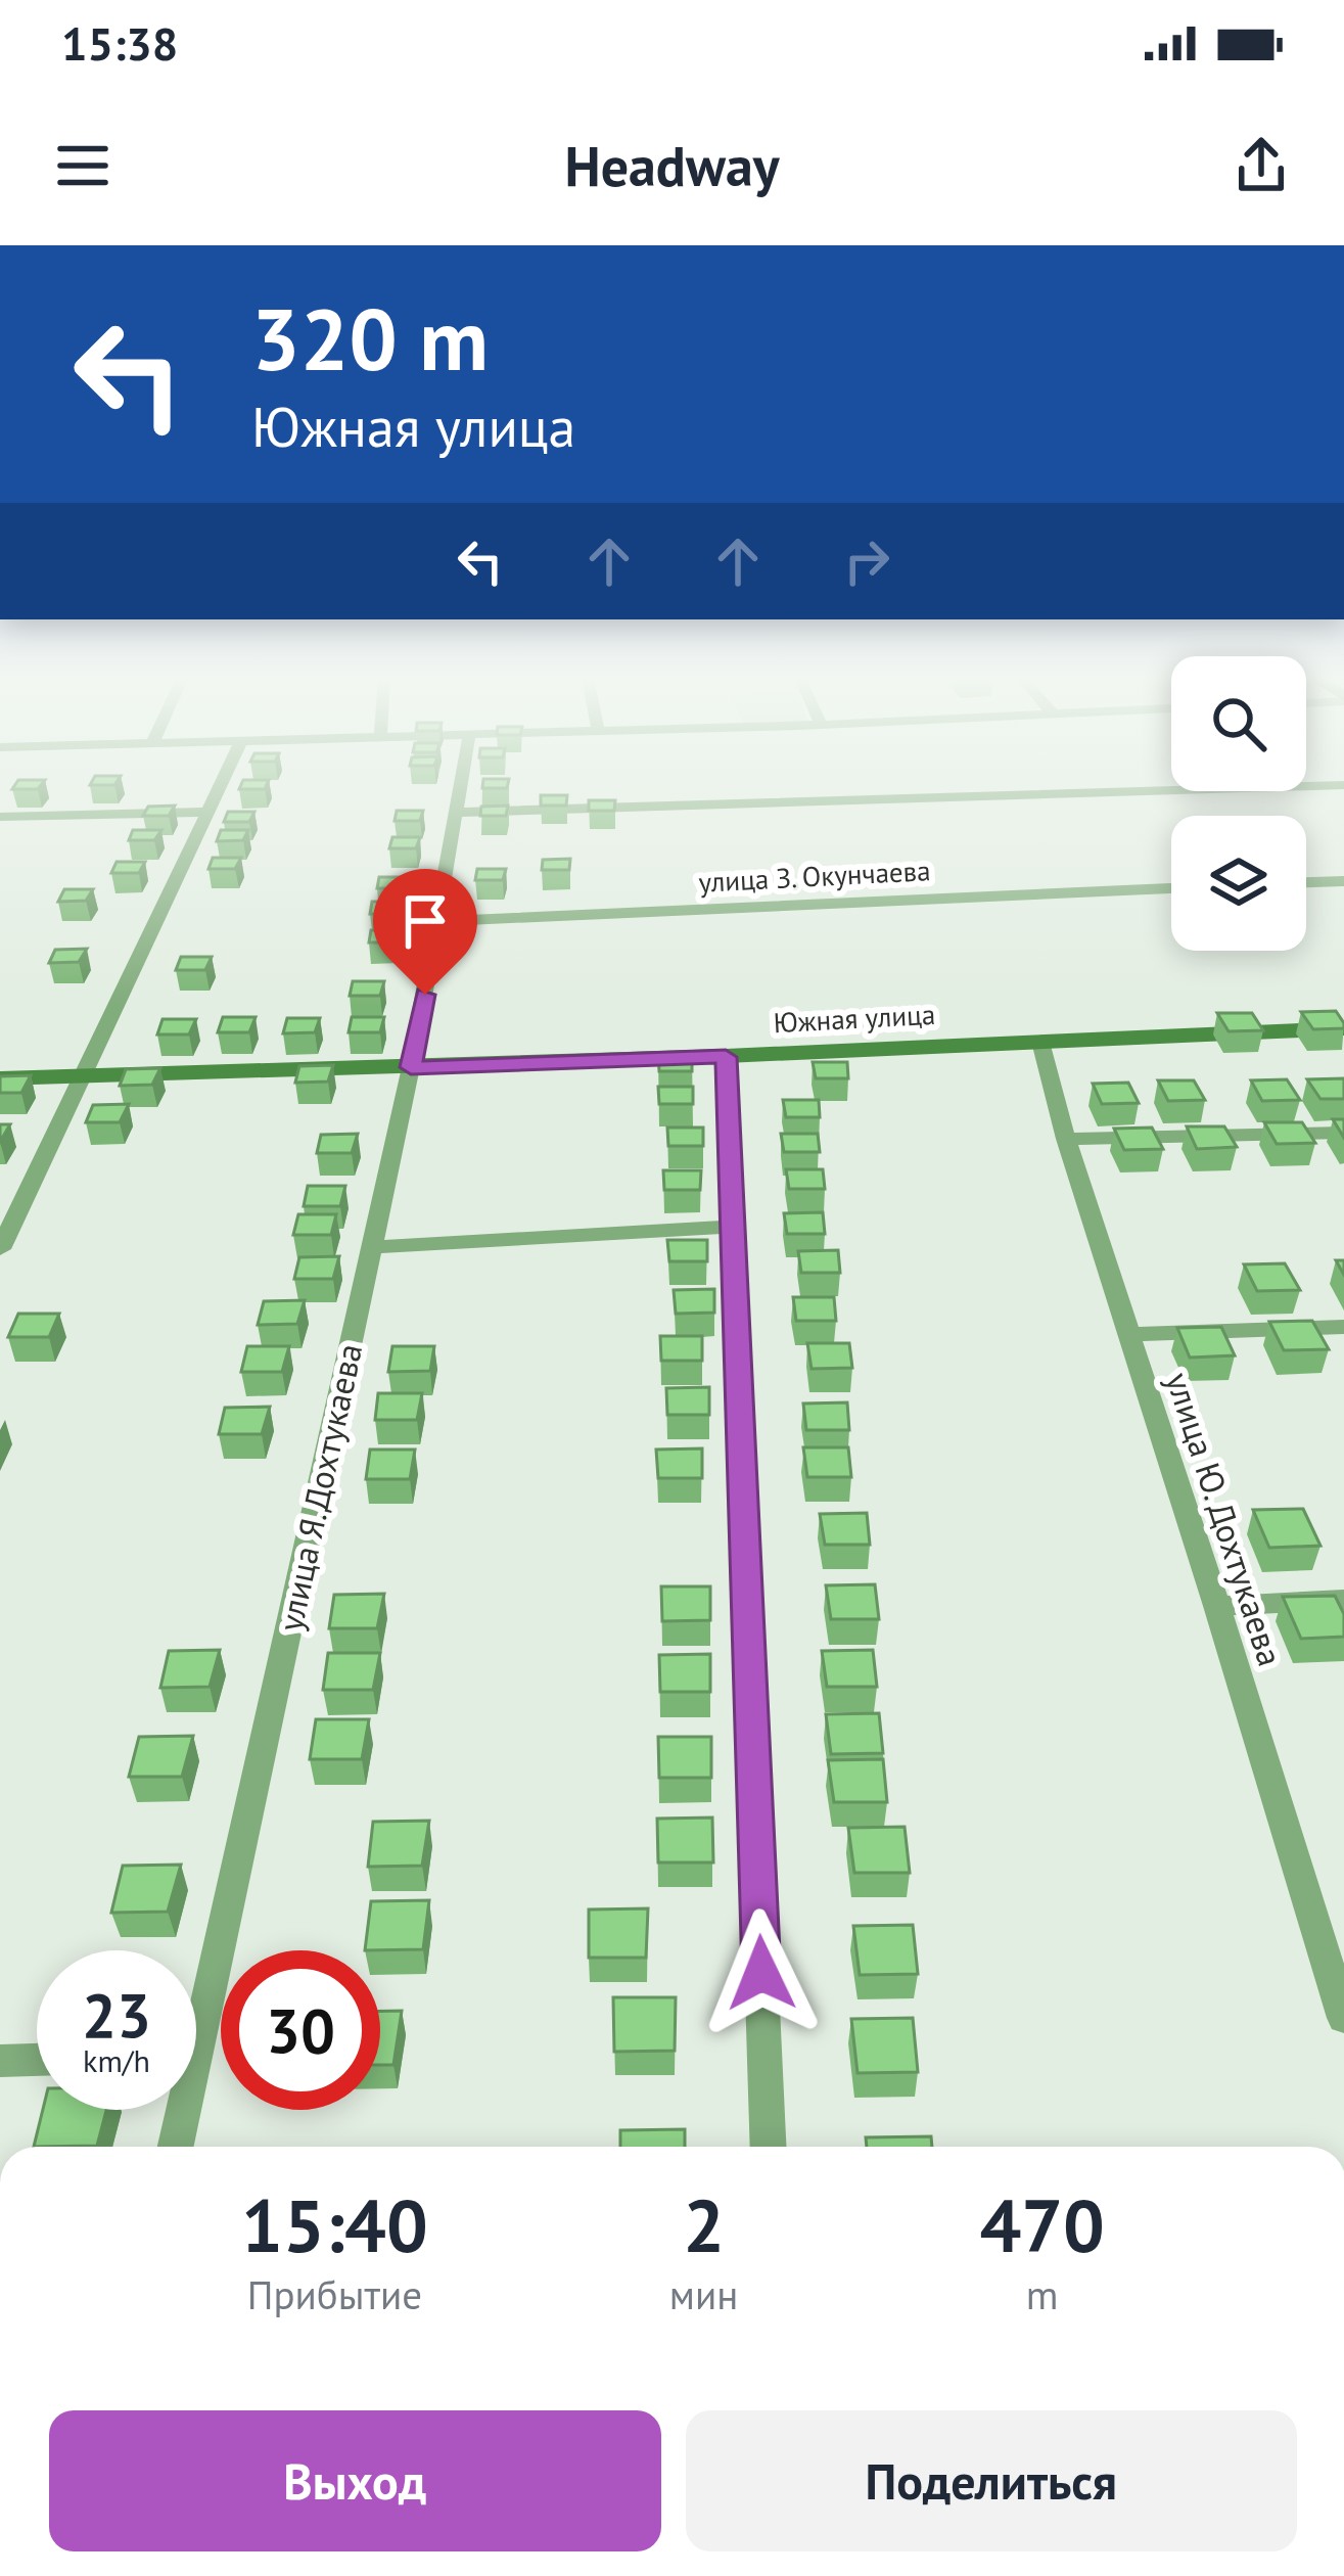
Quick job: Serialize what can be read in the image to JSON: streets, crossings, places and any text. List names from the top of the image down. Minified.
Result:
{"streets":{"main road":["Южная улица"],"street":["улица З. Окунчаева","улица Я.Дохтукаева","улица Ю. Дохтукаева"]},"crossings":[["улица З. Окунчаева","улица Я.Дохтукаева"],["Южная улица","улица Я.Дохтукаева"],["Южная улица","улица Ю. Дохтукаева"]],"page":{"status":"15:38","header":"Headway","turn":["320 m","Южная улица"],"speed":"23 km/h","limit":"30","eta":["15:40","Прибытие","2","мин","470","m"],"buttons":["Выход","Поделиться"]}}
